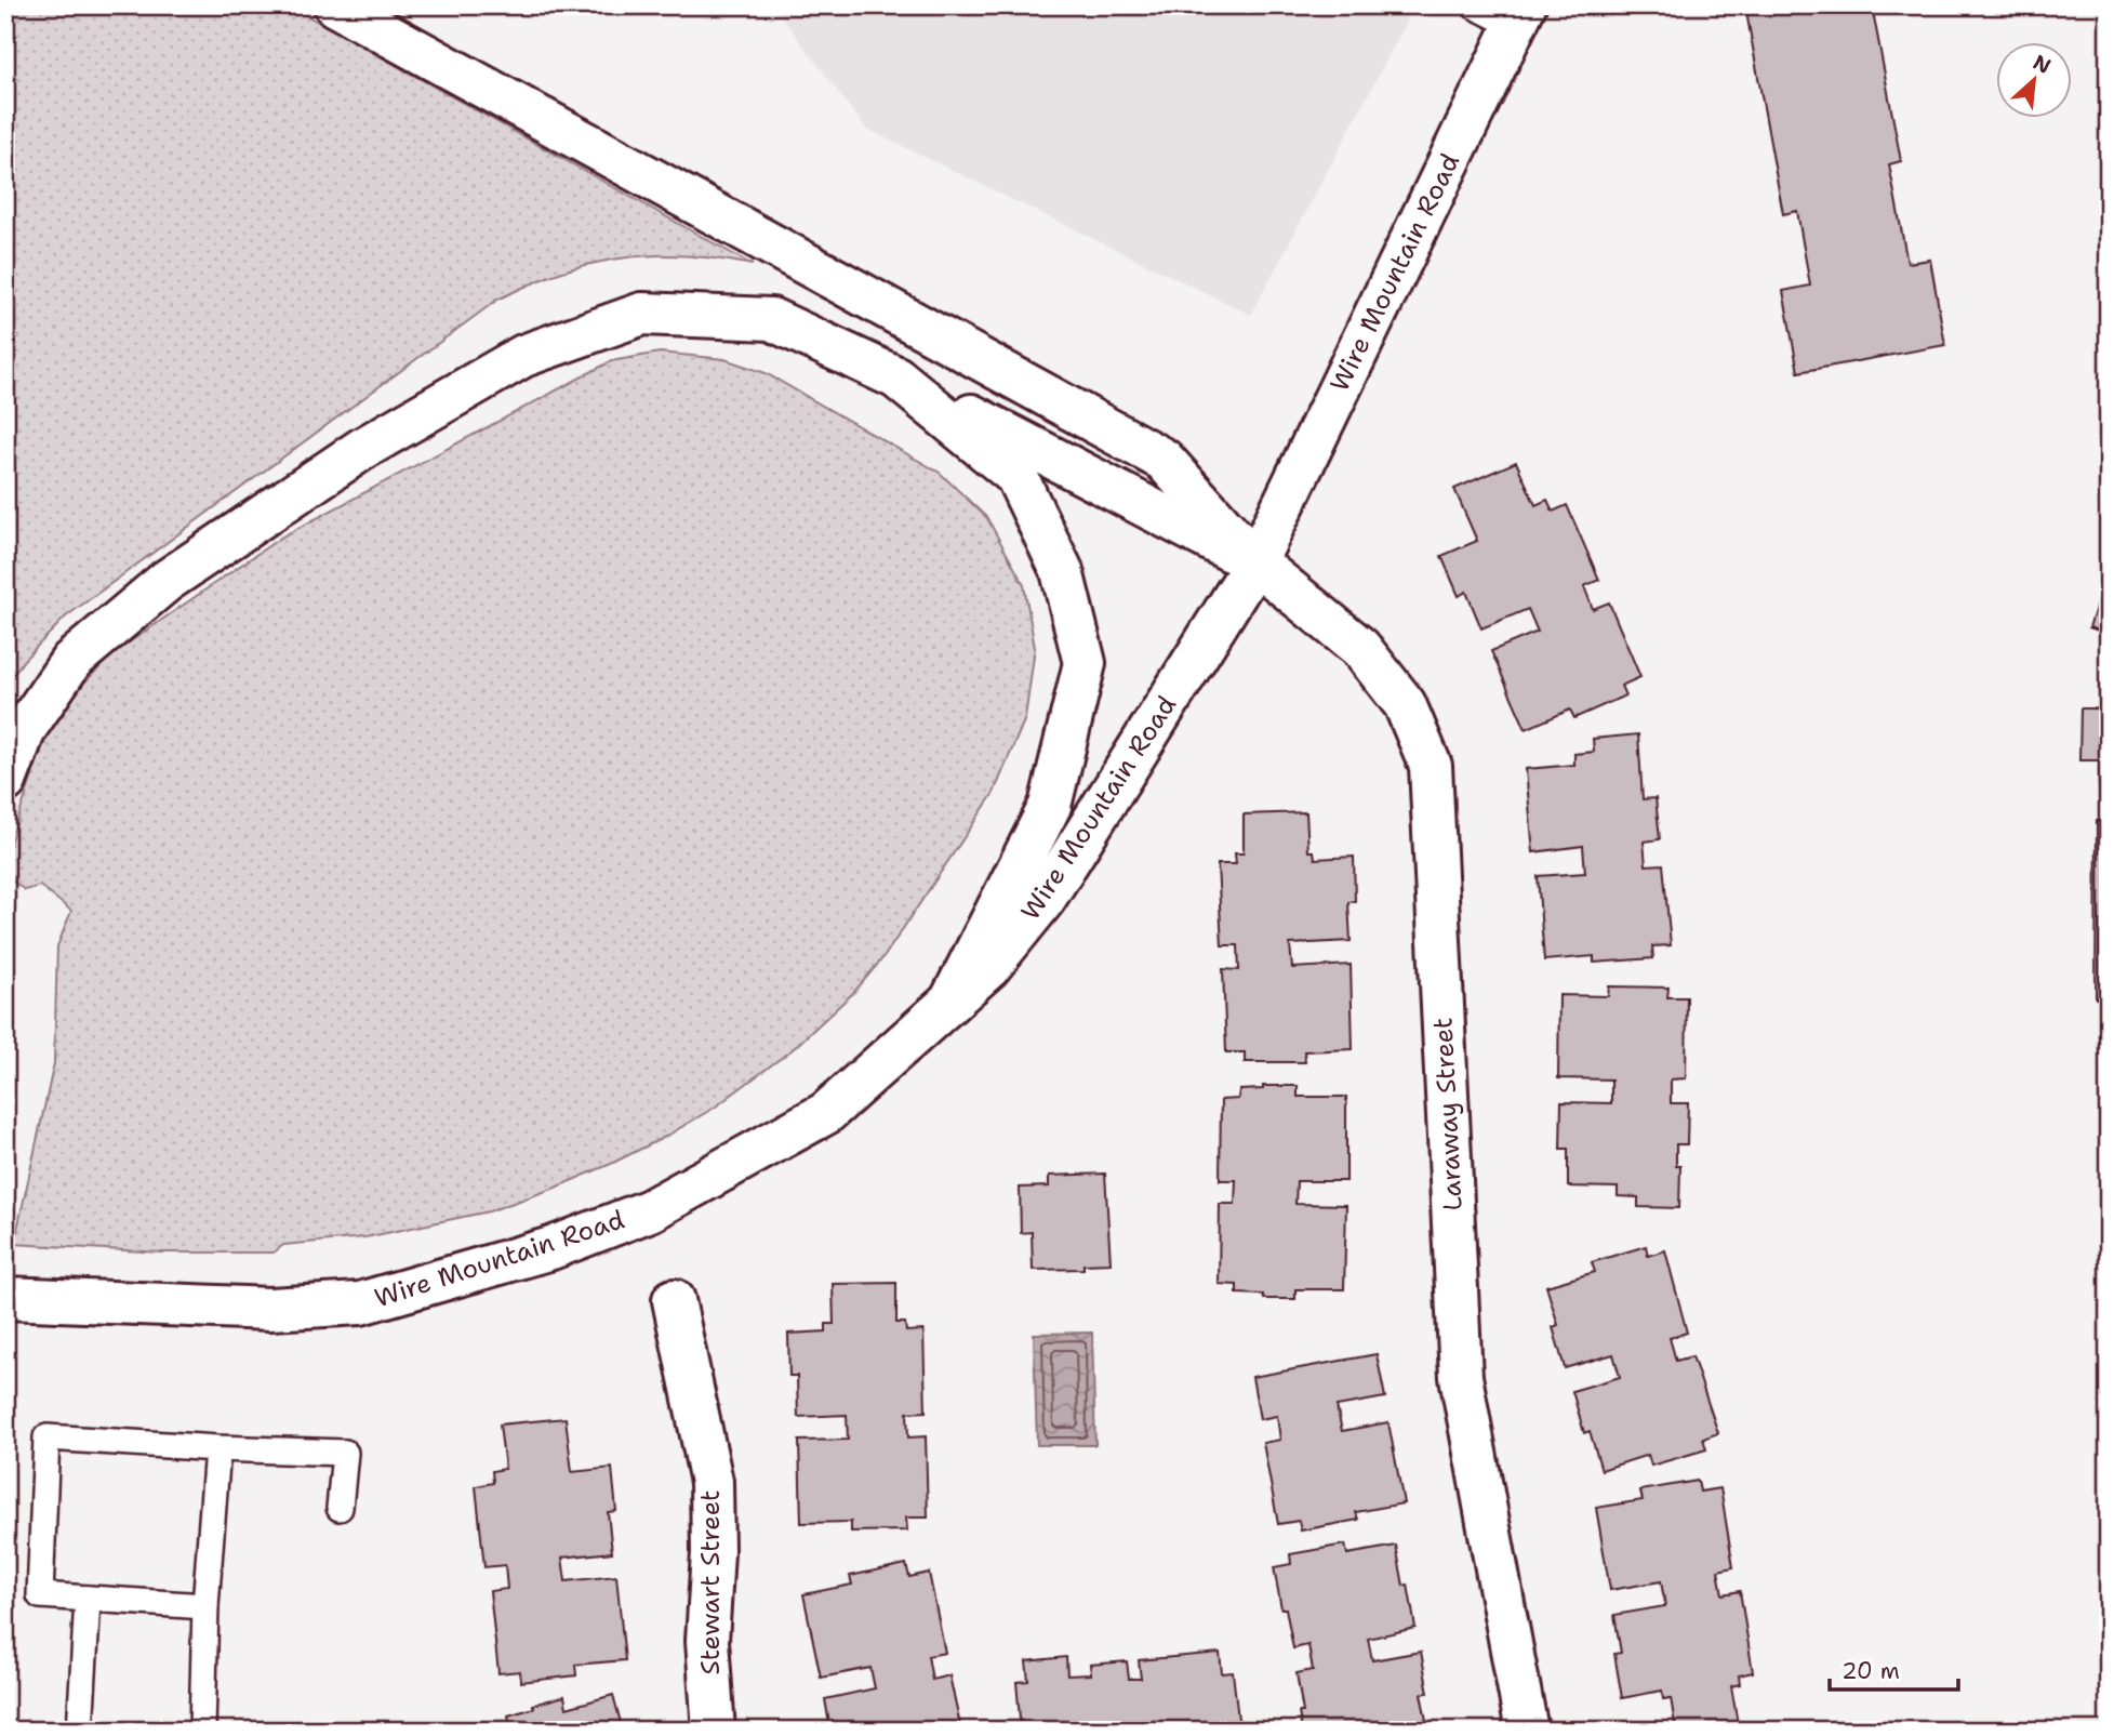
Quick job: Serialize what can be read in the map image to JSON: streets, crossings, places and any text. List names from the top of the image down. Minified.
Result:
{"streets":{"main road":["Wire Mountain Road","Laraway Street","Stewart Street"]},"crossings":[["Wire Mountain Road","Laraway Street"]],"scale_bar":"20 m","north":"top right"}
